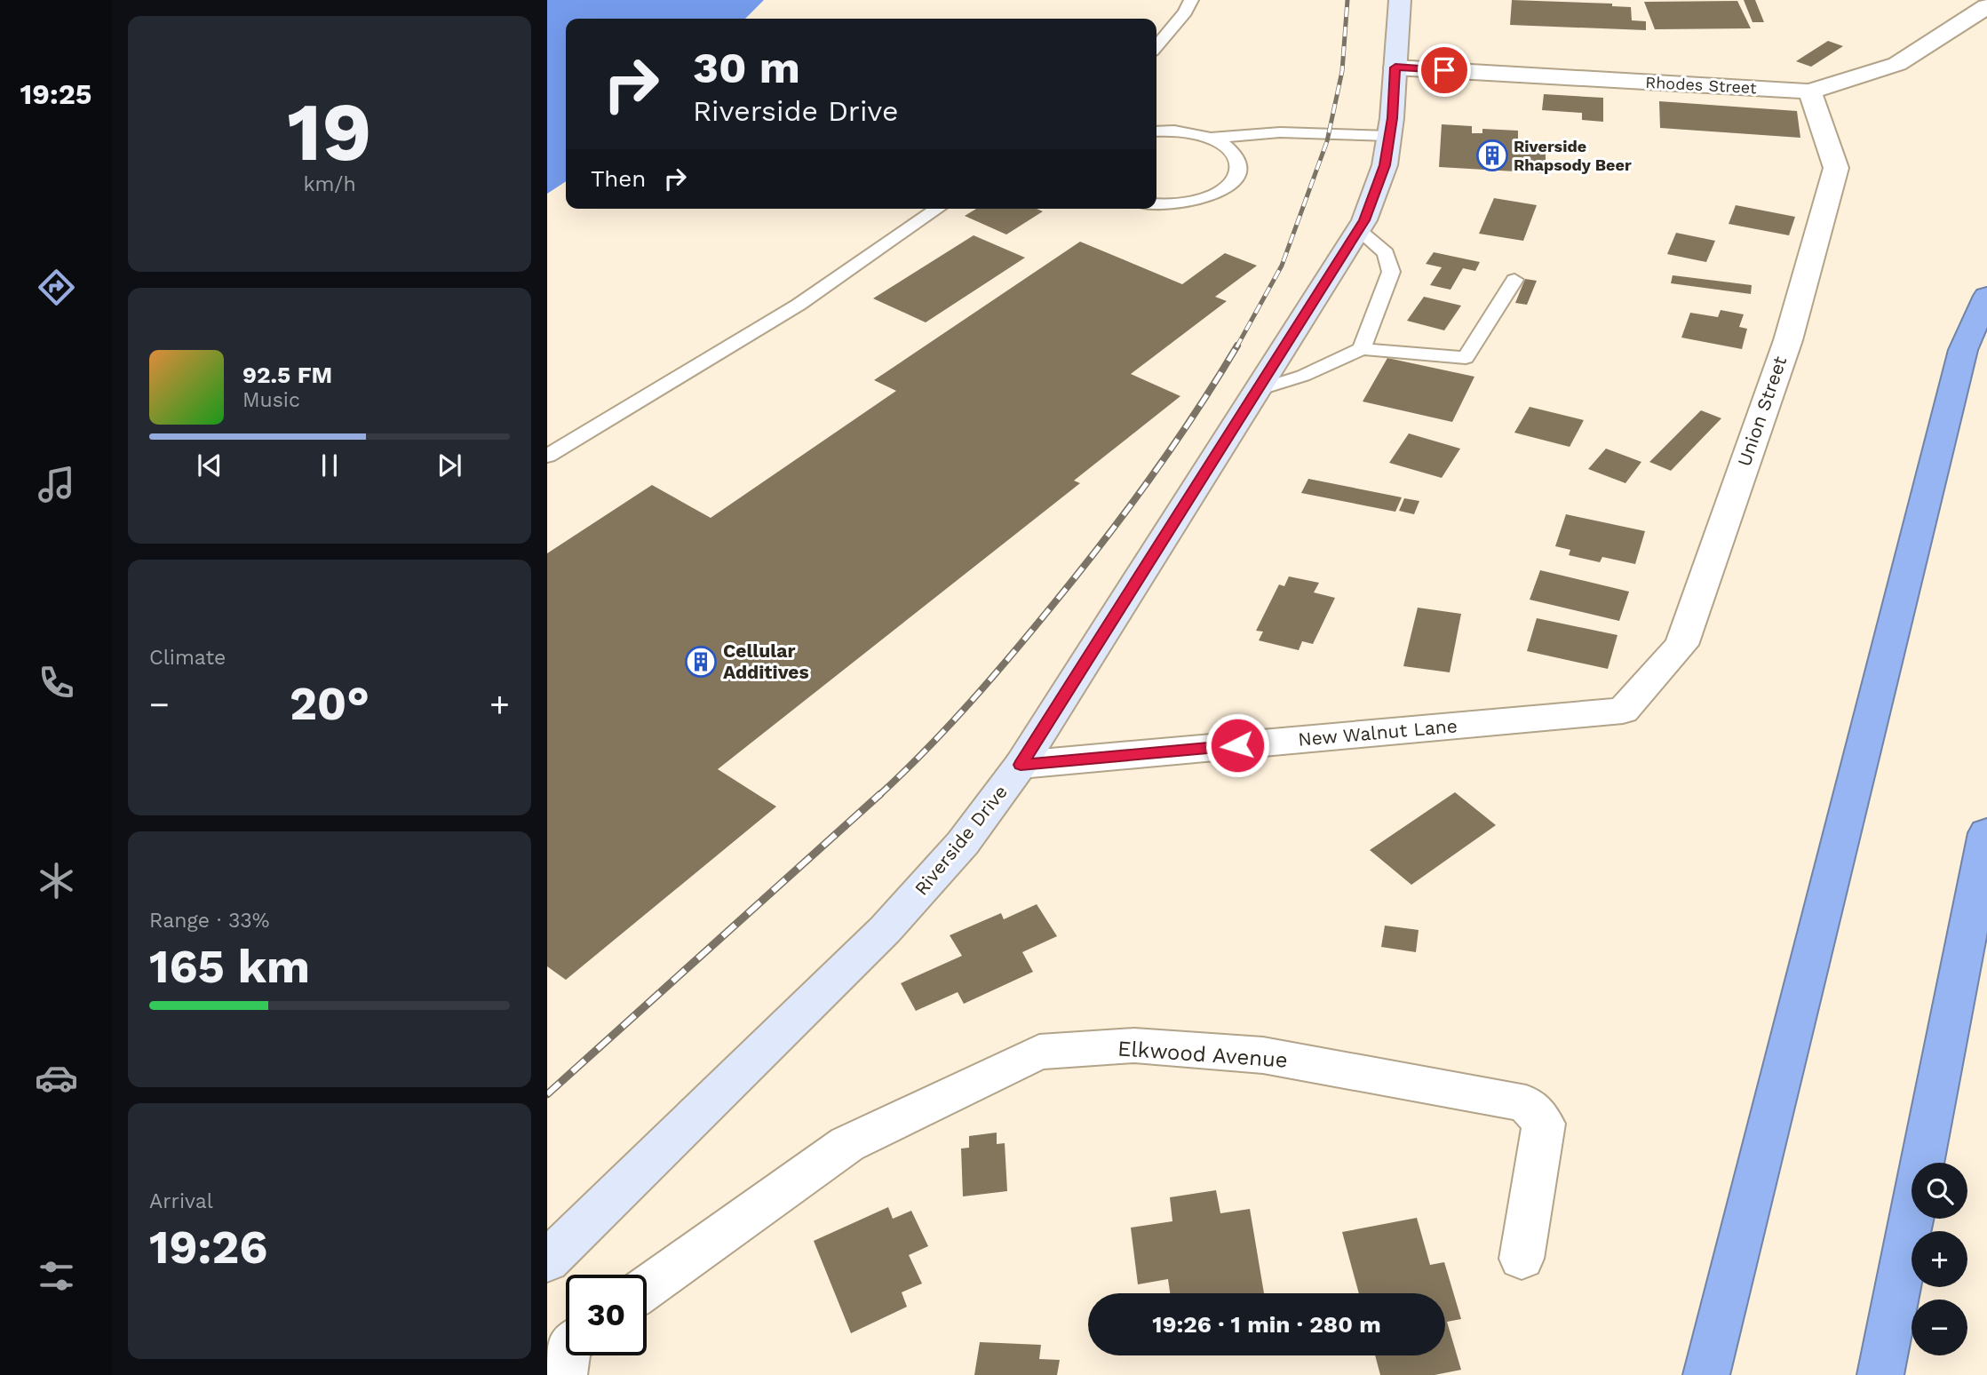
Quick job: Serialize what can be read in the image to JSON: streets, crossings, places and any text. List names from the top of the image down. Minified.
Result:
{"streets":{"main road":["Riverside Drive"],"street":["Rhodes Street","Union Street","New Walnut Lane","Elkwood Avenue"]},"crossings":[["Rhodes Street","Union Street"],["Rhodes Street","Riverside Drive"],["Union Street","New Walnut Lane"],["New Walnut Lane","Riverside Drive"]],"places":{"building":["Riverside Rhapsody Beer","Cellular Additives"]},"page":{"tabs":"19:25","tile":[["19","km/h"],"Climate",["Range · 33%","165 km"],["Arrival","19:26"]],"turn":["30 m","Riverside Drive"],"then":"Then","song":["92.5 FM","Music"],"heat":["−","20°","+"],"map_buttons":["+","−"],"limit":"30","trip":"19:26 · 1 min · 280 m"}}
